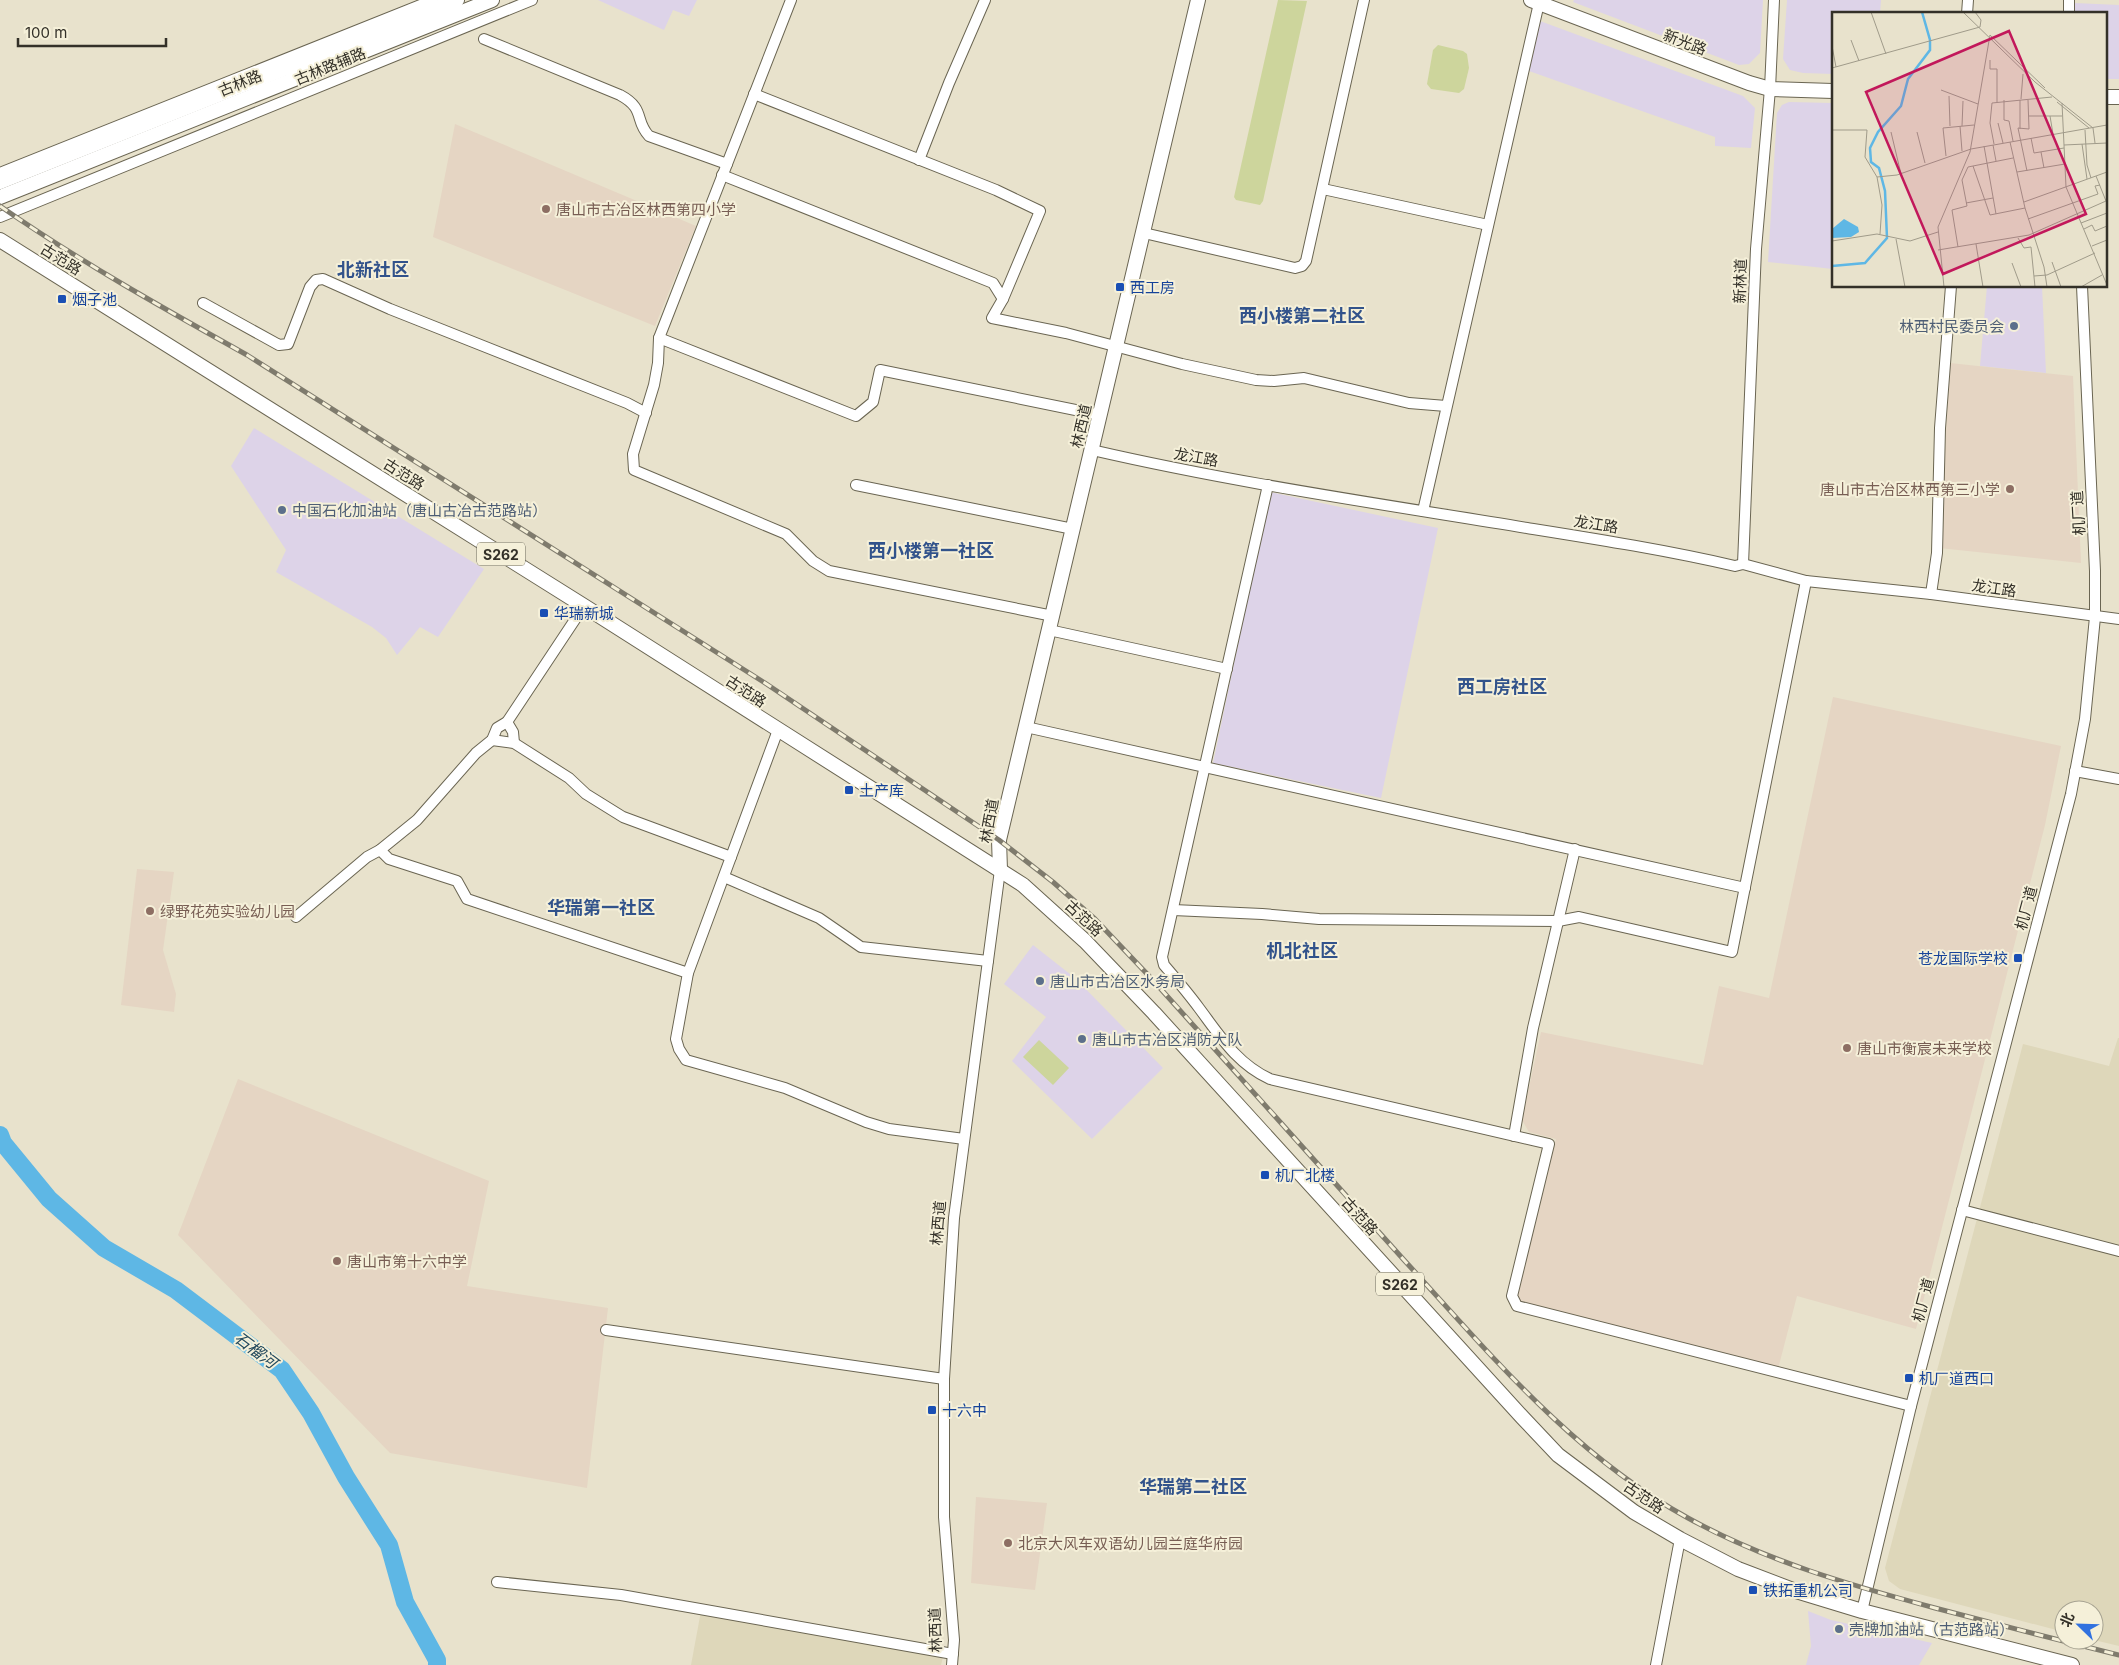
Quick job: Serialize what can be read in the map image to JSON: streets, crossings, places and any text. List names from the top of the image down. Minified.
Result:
{"streets":{"main road":["新光路","古林路","古范路","林西道","S262"],"street":["古林路辅路","新林道","龙江路","机厂道"]},"crossings":[["新光路","新林道"],["古范路","林西道"],["古范路","机厂道"],["新林道","龙江路"],["林西道","龙江路"],["龙江路","机厂道"]],"districts":["北新社区","西小楼第二社区","西小楼第一社区","西工房社区","华瑞第一社区","机北社区","华瑞第二社区"],"water":["石榴河"],"places":{"other":["唐山市古冶区林西第四小学","林西村民委员会","唐山市古冶区林西第三小学","中国石化加油站（唐山古冶古范路站）","绿野花苑实验幼儿园","唐山市古冶区水务局","唐山市古冶区消防大队","唐山市衡宸未来学校","唐山市第十六中学","北京大风车双语幼儿园兰庭华府园","壳牌加油站（古范路站）"],"transit":["西工房","烟子池","华瑞新城","土产库","苍龙国际学校","机厂北楼","机厂道西口","十六中","铁拓重机公司"]},"scale_bar":"100 m","north":"top left"}
